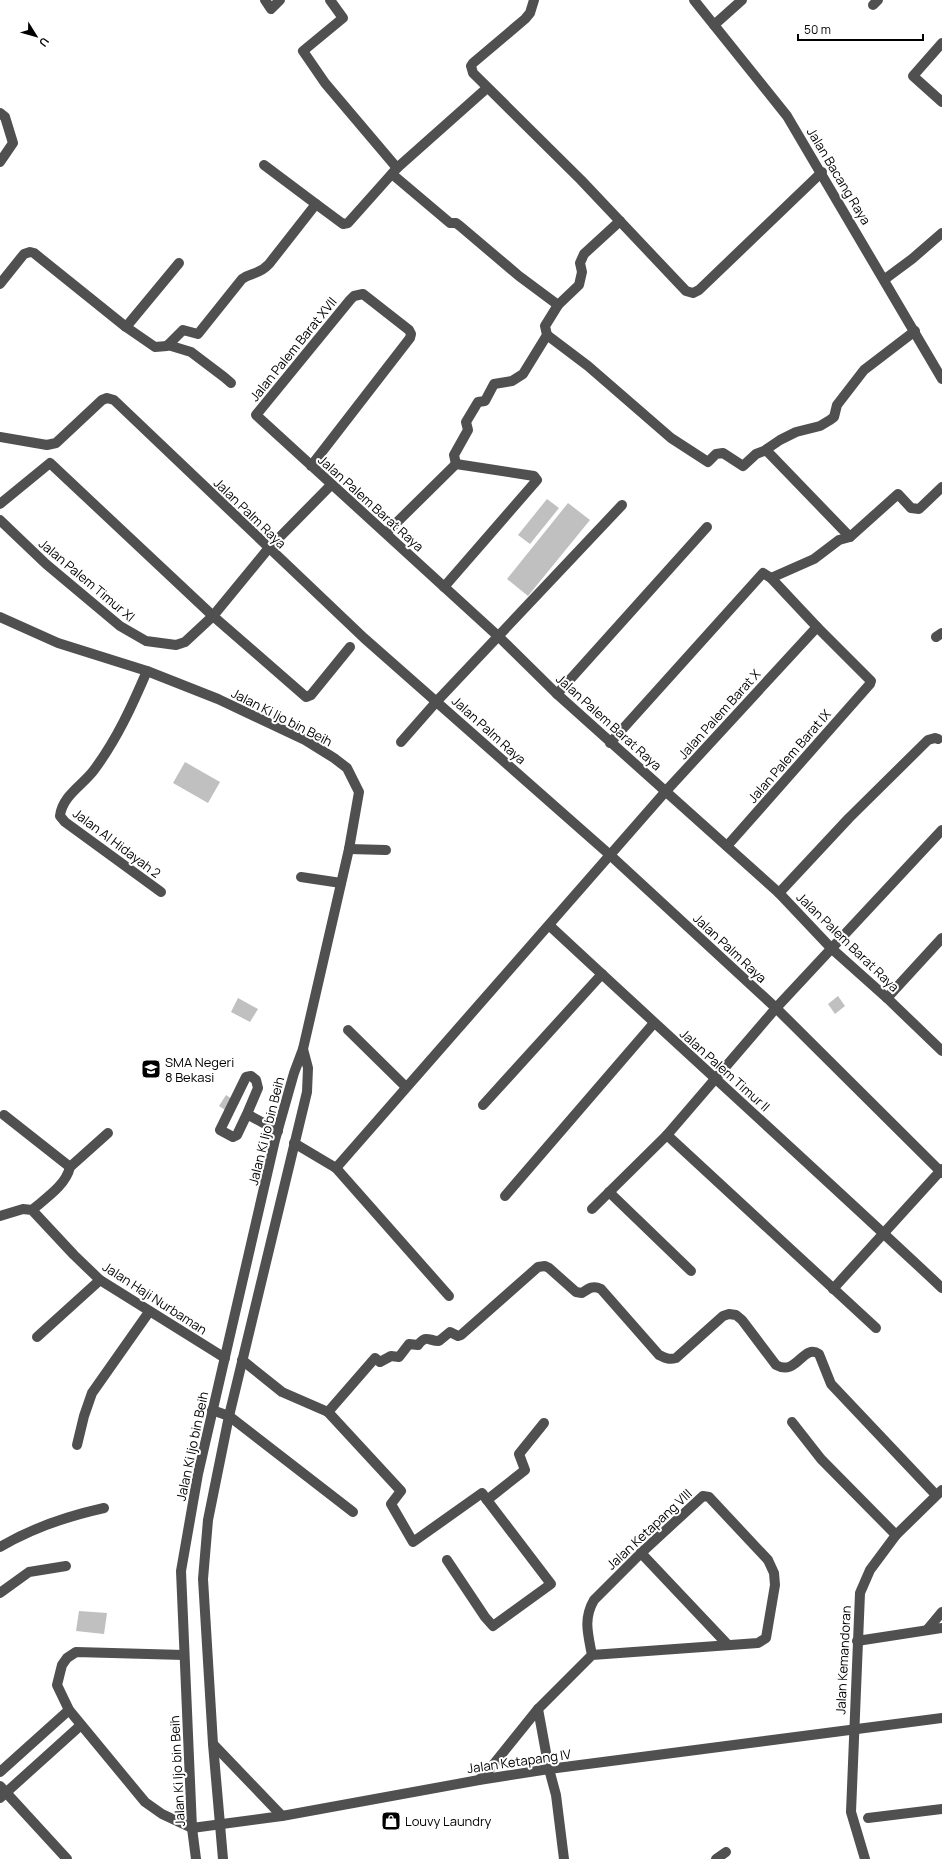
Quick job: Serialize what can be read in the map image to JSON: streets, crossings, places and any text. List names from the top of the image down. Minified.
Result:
{"streets":{"street":["Jalan Bacang Raya","Jalan Palem Barat XVII","Jalan Palem Barat Raya","Jalan Palm Raya","Jalan Palem Timur XI","Jalan Palem Barat X","Jalan Ki Ijo bin Beih","Jalan Palem Barat IX","Jalan Al Hidayah 2","Jalan Palem Timur II","Jalan Haji Nurbaman","Jalan Ketapang VIII","Jalan Kemandoran","Jalan Ketapang IV"]},"crossings":[["Jalan Palem Barat XVII","Jalan Palem Barat Raya"],["Jalan Palem Barat Raya","Jalan Palem Timur XI"],["Jalan Palem Barat Raya","Jalan Palem Barat X"],["Jalan Palem Barat Raya","Jalan Palem Barat IX"],["Jalan Palm Raya","Jalan Palem Timur XI"],["Jalan Palm Raya","Jalan Palem Barat X"],["Jalan Palem Barat X","Jalan Palem Barat IX"],["Jalan Palem Barat X","Jalan Palem Timur II"],["Jalan Ki Ijo bin Beih","Jalan Al Hidayah 2"],["Jalan Ki Ijo bin Beih","Jalan Haji Nurbaman"],["Jalan Ki Ijo bin Beih","Jalan Ketapang IV"],["Jalan Kemandoran","Jalan Ketapang IV"]],"places":{"school or university":["SMA Negeri 8 Bekasi"],"shop":["Louvy Laundry"]},"scale_bar":"50 m","north":"bottom right"}
